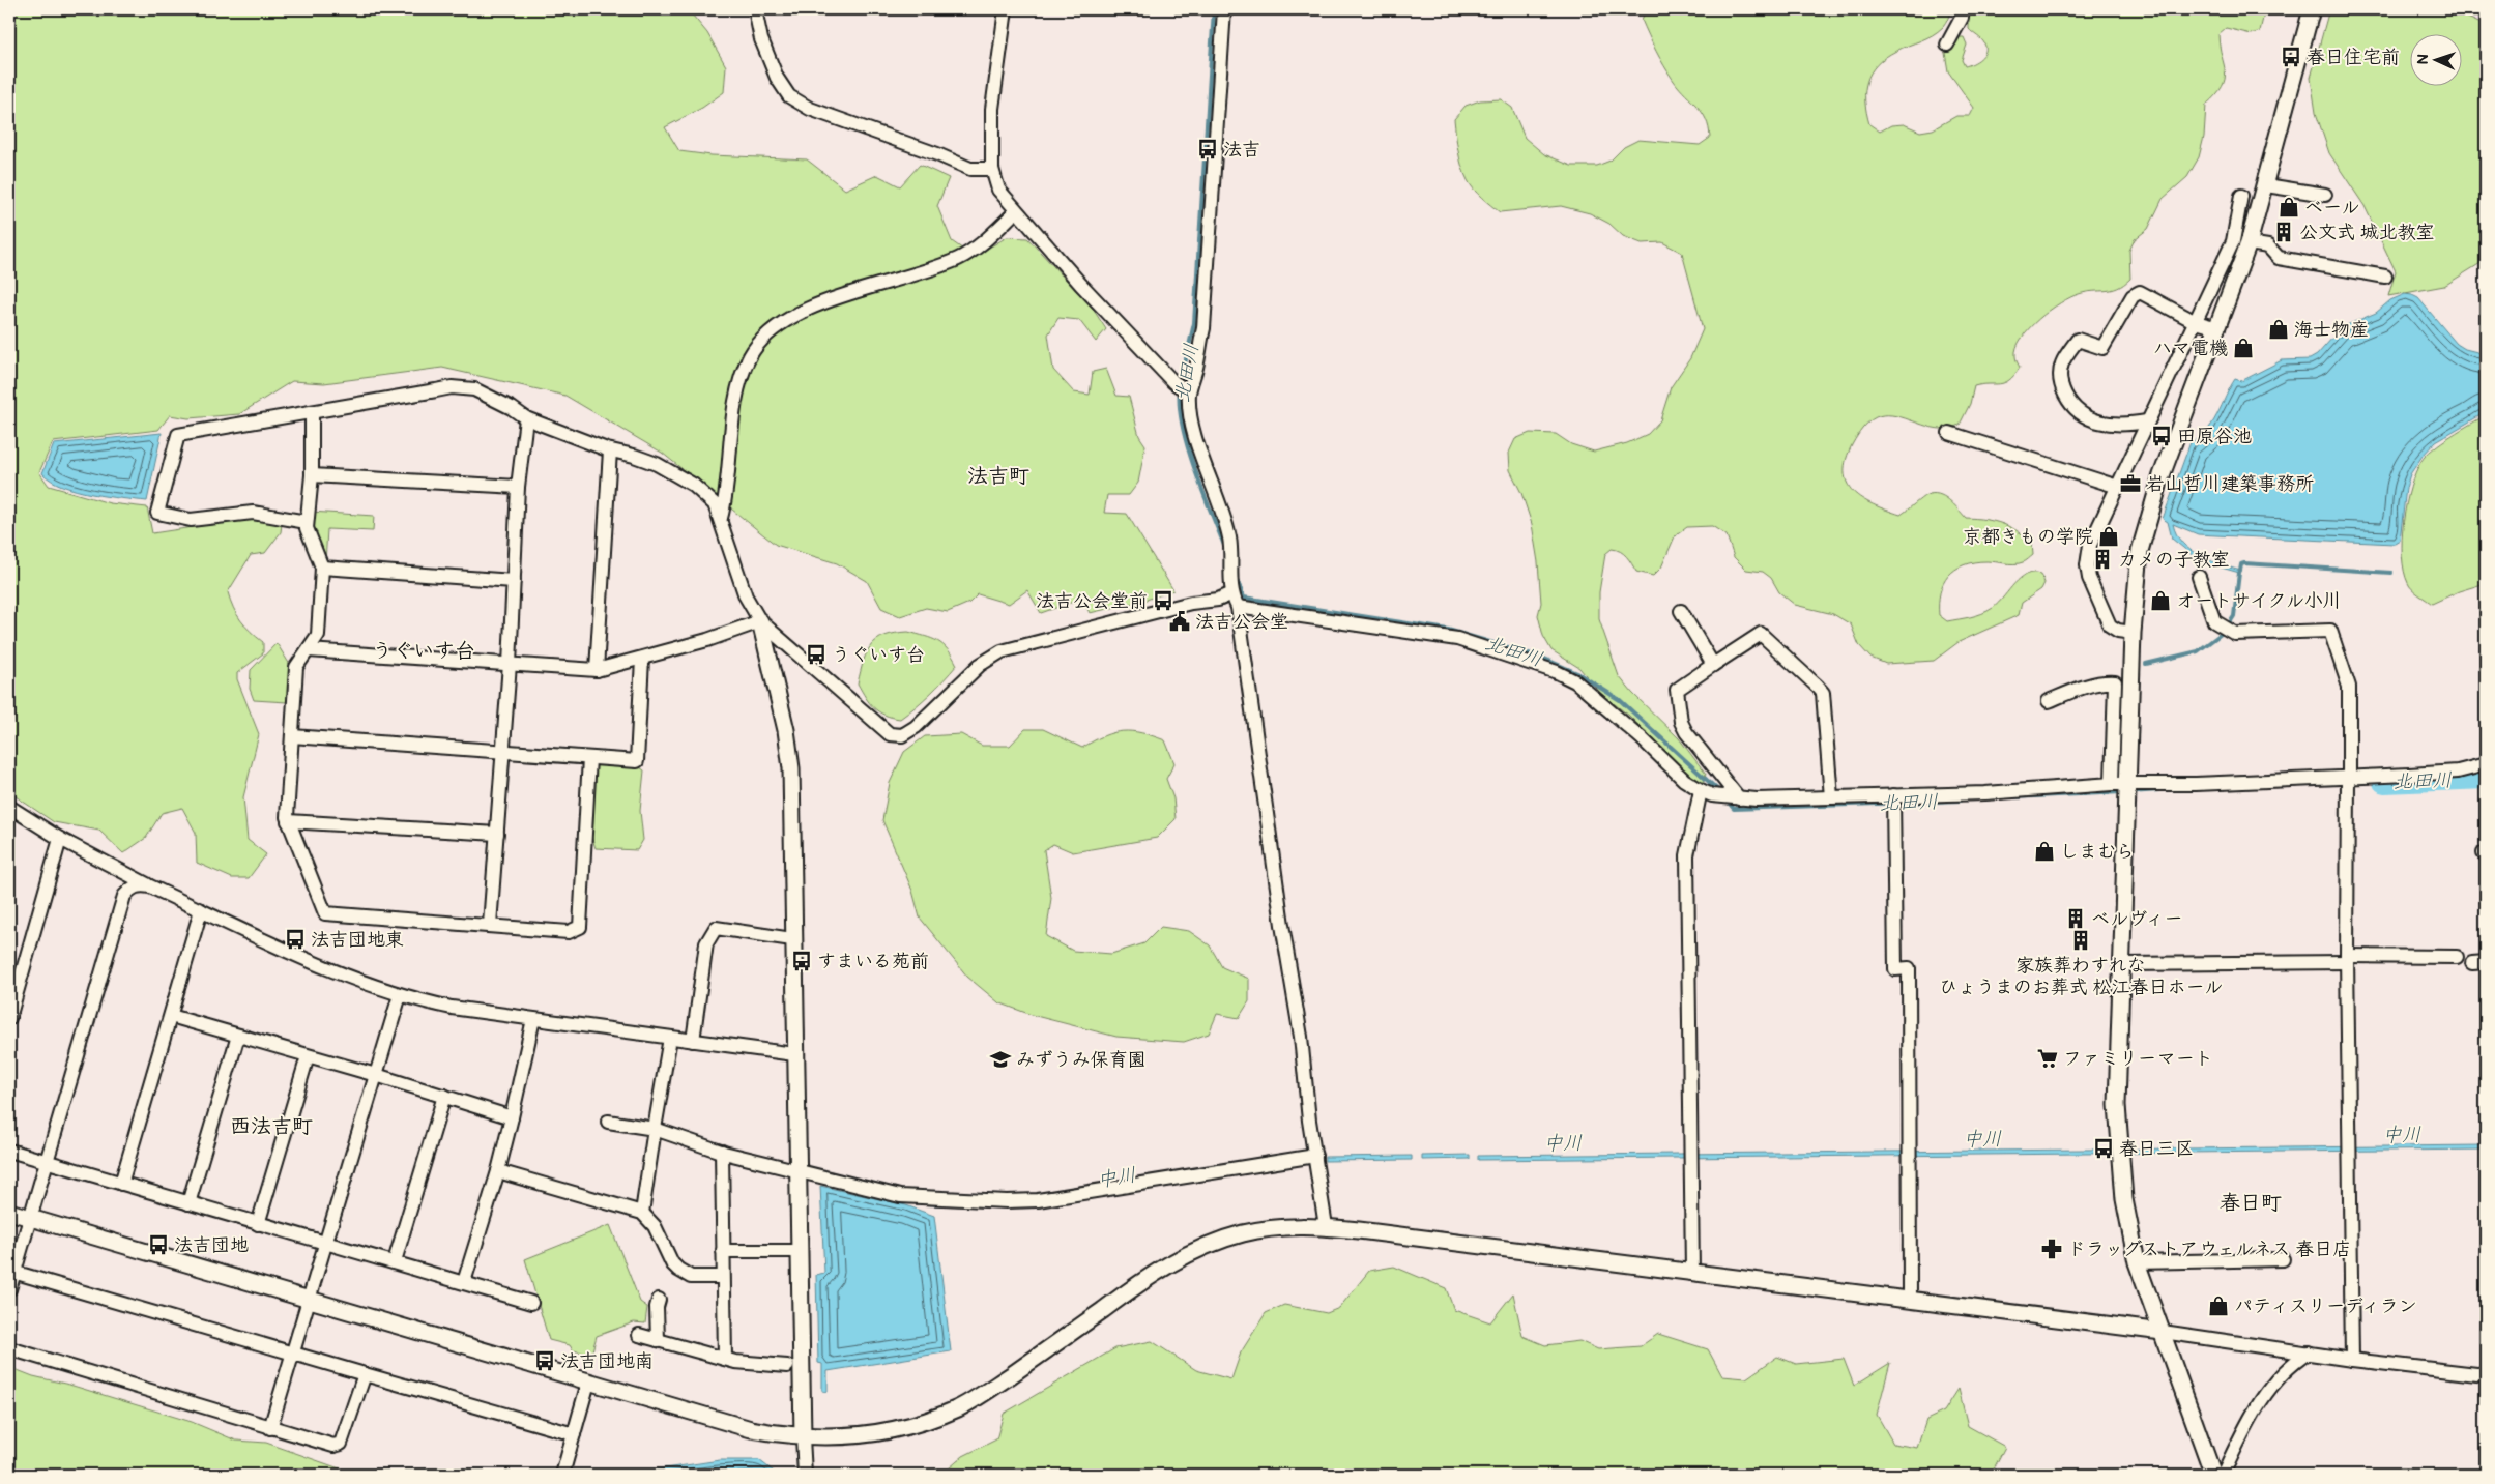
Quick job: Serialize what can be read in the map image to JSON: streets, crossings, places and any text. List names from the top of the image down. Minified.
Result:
{"districts":["法吉町","うぐいす台","西法吉町","春日町"],"water":["北田川","中川"],"places":{"bus stop":["春日住宅前","法吉","田原谷池","法吉公会堂前","うぐいす台","法吉団地東","すまいる苑前","春日三区","法吉団地","法吉団地南"],"shop":["ベール","海士物産","ハマ電機","京都きもの学院","オートサイクル小川","しまむら","パティスリーディラン"],"building":["公文式 城北教室","カメの子教室","ベルヴィー","家族葬わすれな ひょうまのお葬式 松江春日ホール"],"office":["岩山哲川建築事務所"],"public building":["法吉公会堂"],"supermarket":["ファミリーマート"],"school or university":["みずうみ保育園"],"pharmacy":["ドラッグストアウェルネス 春日店"]},"north":"left"}
